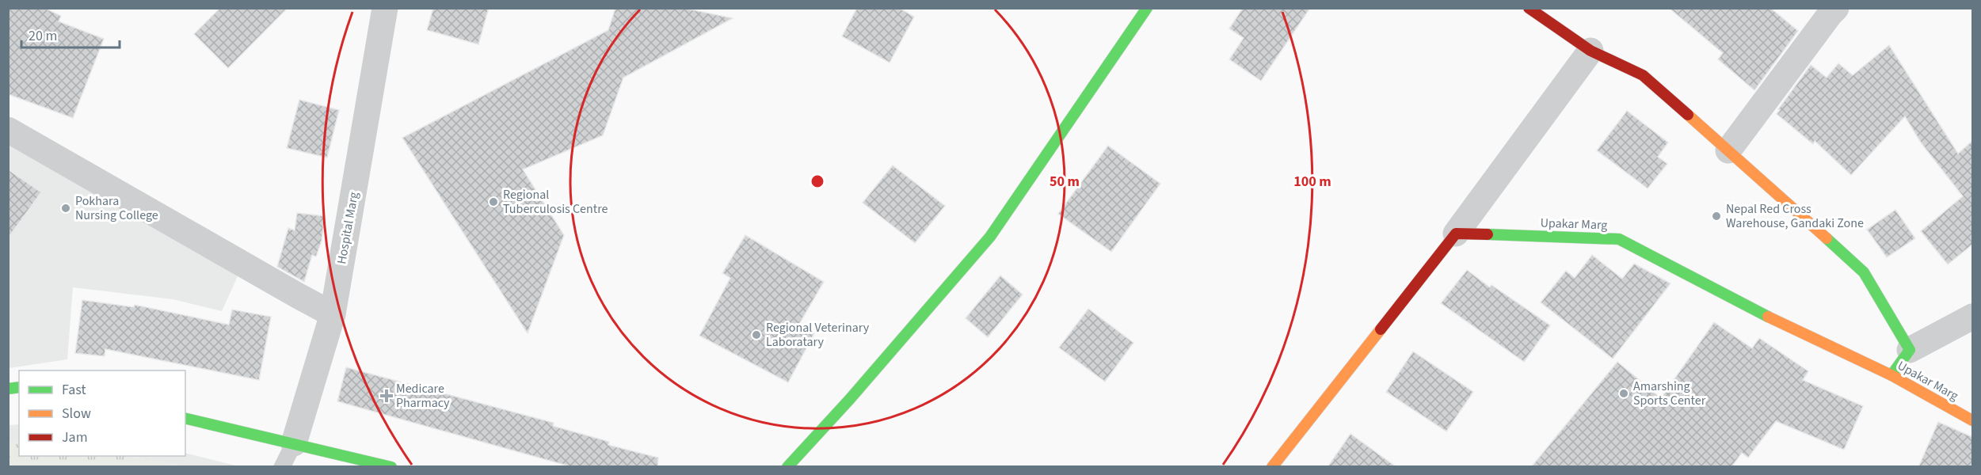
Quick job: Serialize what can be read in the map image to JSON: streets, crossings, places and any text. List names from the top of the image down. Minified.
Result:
{"streets":{"street":["Upakar Marg","Hospital Marg"]},"places":{"other":["Regional Tuberculosis Centre","Pokhara Nursing College","Nepal Red Cross Warehouse, Gandaki Zone","Regional Veterinary Laboratary","Amarshing Sports Center"],"health":["Medicare Pharmacy"]},"legend":["Fast","Slow","Jam"],"scale_bar":"20 m","rings":["50 m","100 m"]}
